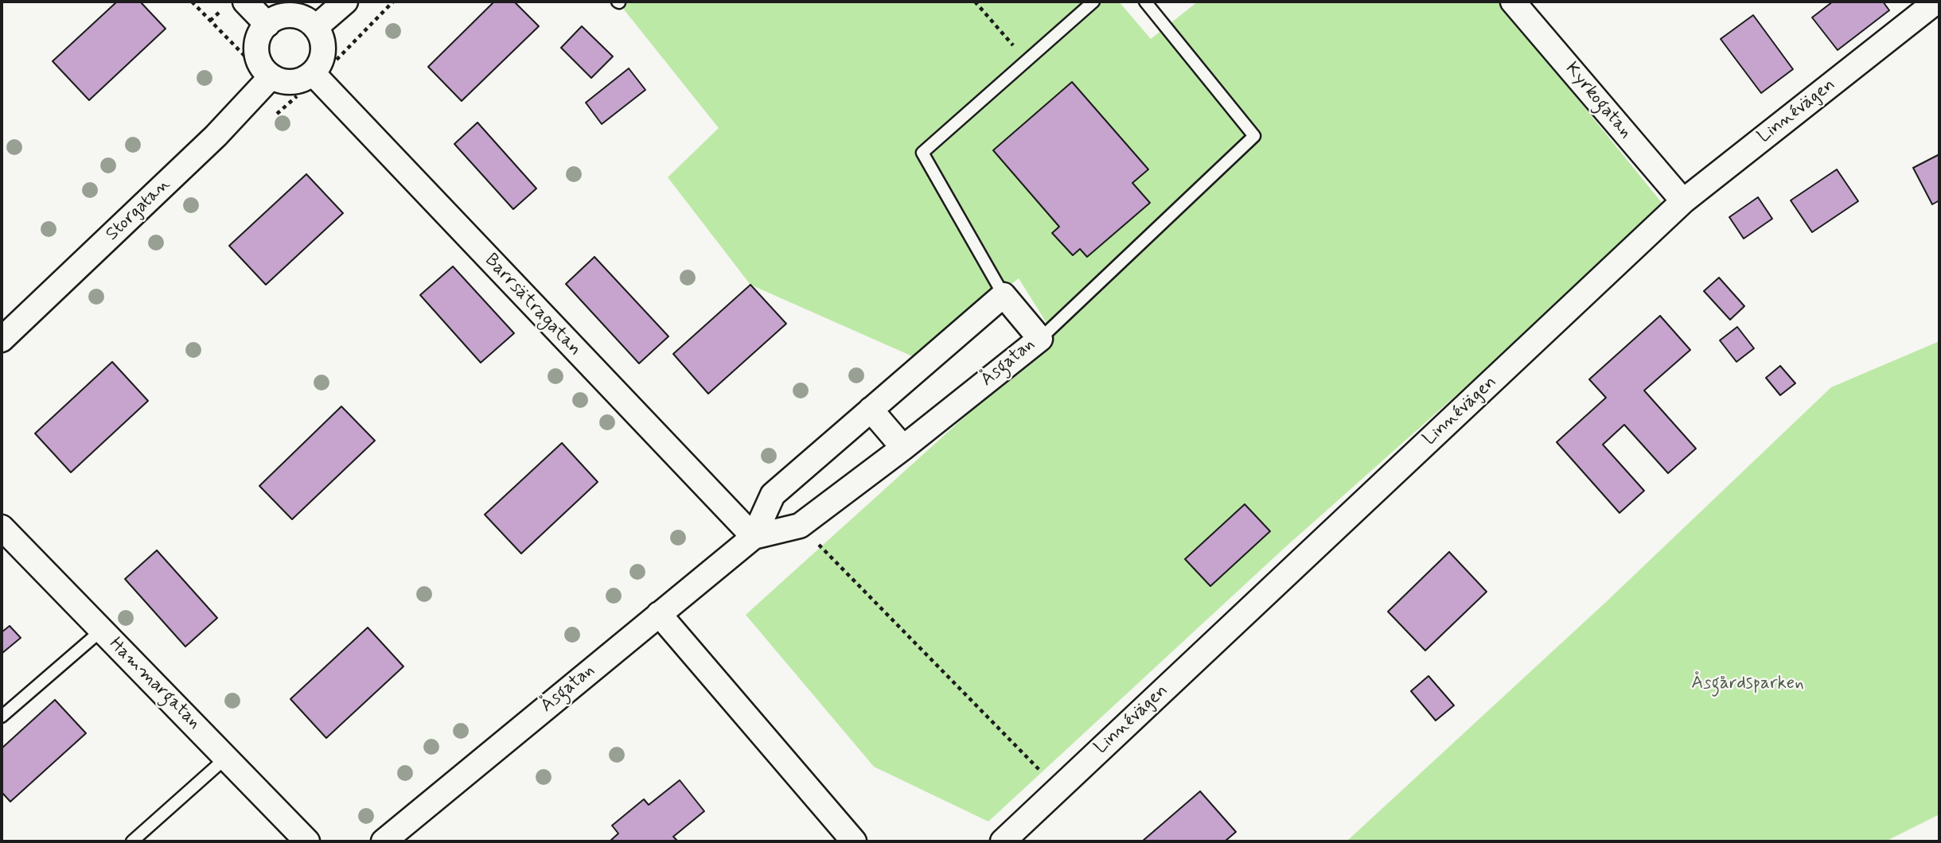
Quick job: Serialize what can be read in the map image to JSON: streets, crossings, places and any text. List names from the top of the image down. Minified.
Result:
{"streets":{"street":["Kyrkogatan","Linnévägen","Storgatan","Barrsätragatan","Åsgatan","Hammargatan"]},"crossings":[["Kyrkogatan","Linnévägen"],["Storgatan","Barrsätragatan"],["Barrsätragatan","Åsgatan"]],"parks":["Åsgårdsparken"]}
